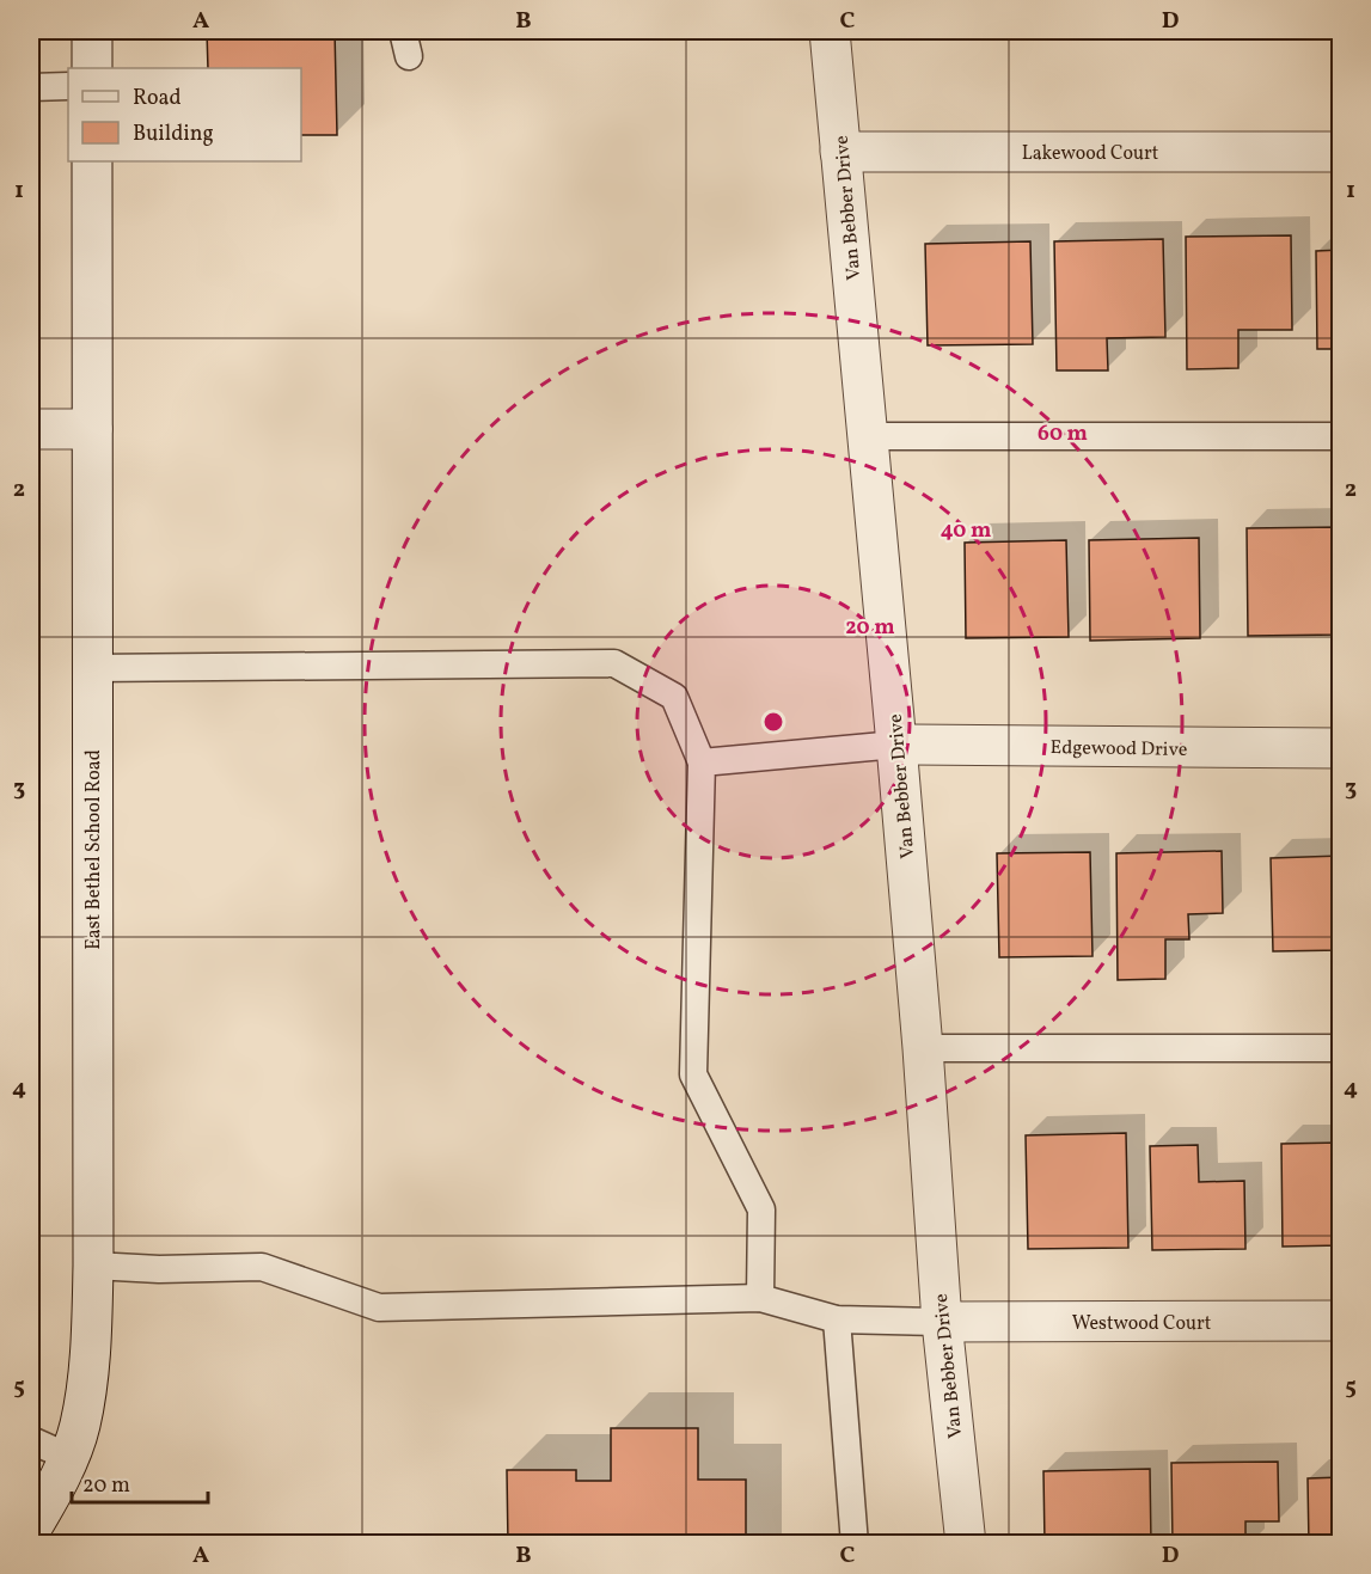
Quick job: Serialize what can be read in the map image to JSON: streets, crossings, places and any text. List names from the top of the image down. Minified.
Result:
{"streets":{"street":["Lakewood Court","Van Bebber Drive","Edgewood Drive","East Bethel School Road","Westwood Court"]},"crossings":[["Lakewood Court","Van Bebber Drive"],["Van Bebber Drive","Edgewood Drive"],["Van Bebber Drive","Westwood Court"]],"legend":["Road","Building"],"scale_bar":"20 m","grid":{"columns":["A","B","C","D"],"rows":["1","2","3","4","5"]},"rings":["60 m","40 m","20 m"]}
